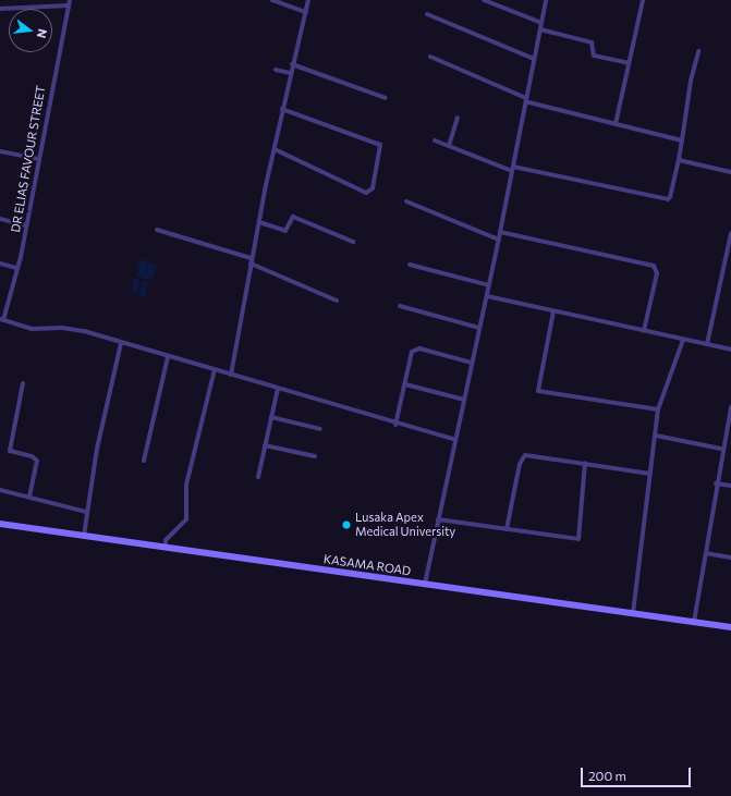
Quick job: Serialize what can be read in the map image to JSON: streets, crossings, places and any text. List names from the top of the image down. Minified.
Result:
{"streets":{"street":["DR ELIAS FAVOUR STREET","KASAMA ROAD"]},"places":["Lusaka Apex Medical University"],"scale_bar":"200 m","north":"right"}
